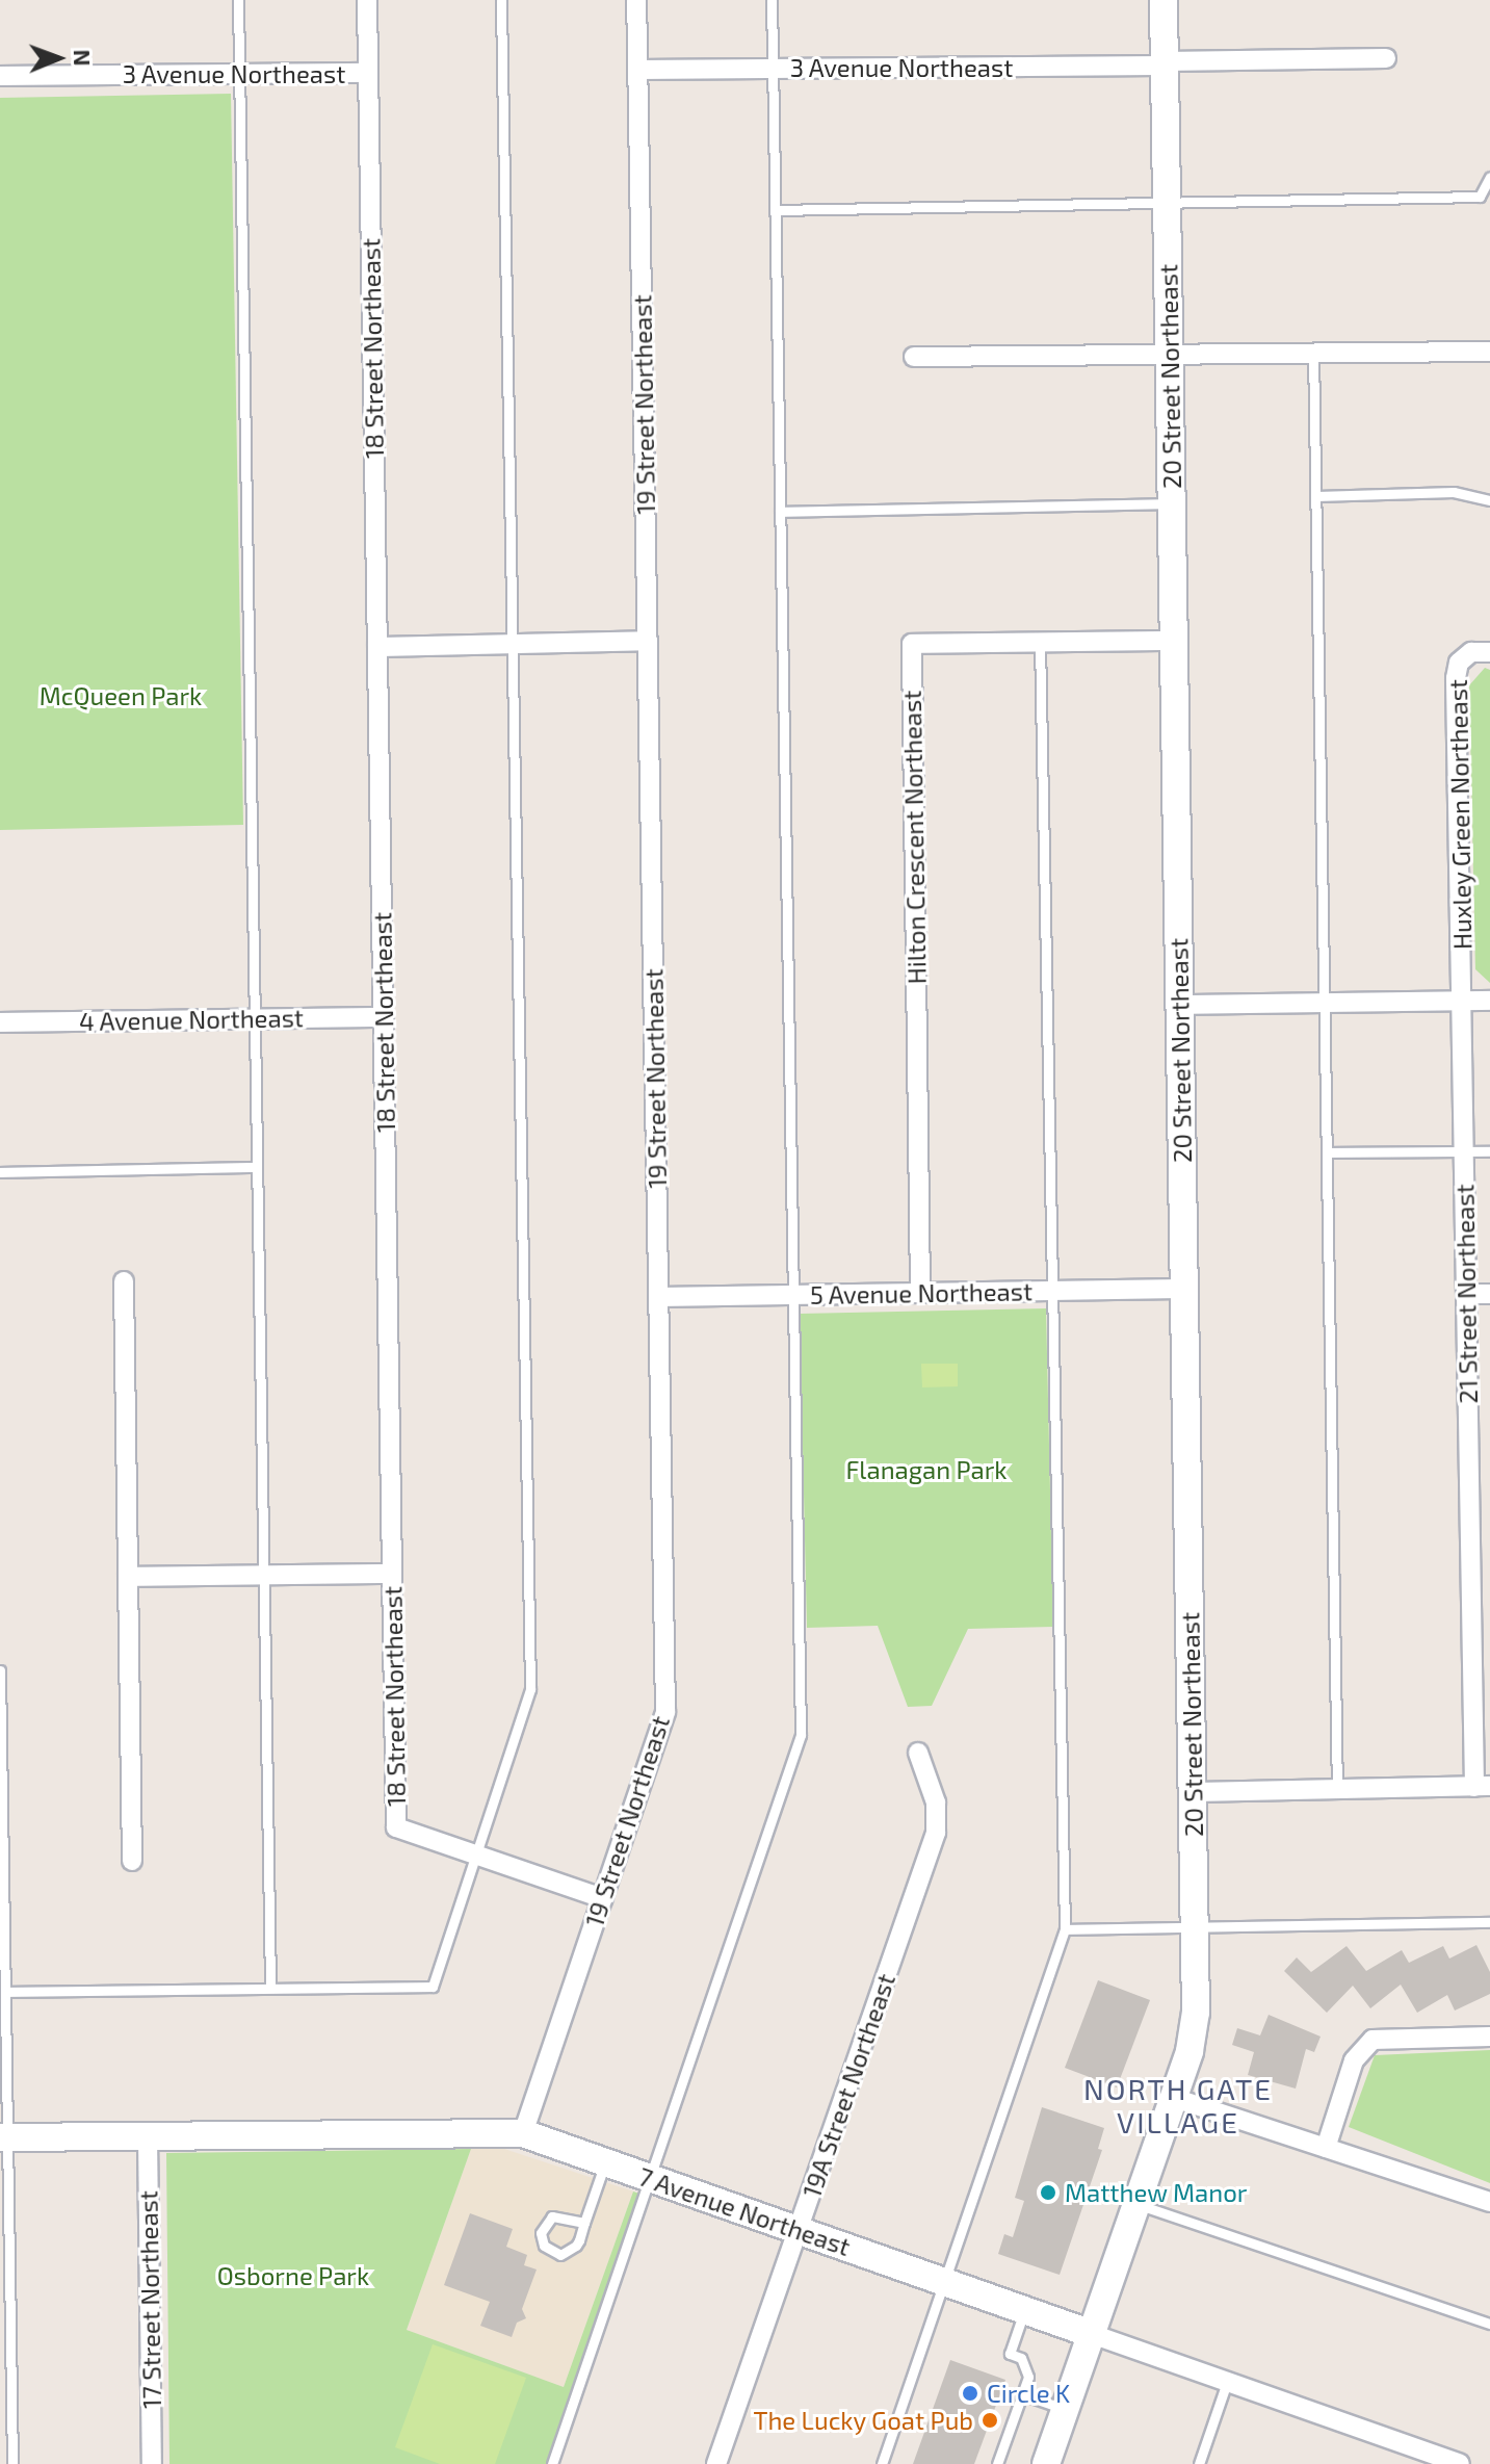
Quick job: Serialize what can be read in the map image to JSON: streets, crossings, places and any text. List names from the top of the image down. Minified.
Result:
{"streets":{"street":["3 Avenue Northeast","18 Street Northeast","20 Street Northeast","19 Street Northeast","Huxley Green Northeast","Hilton Crescent Northeast","4 Avenue Northeast","5 Avenue Northeast","21 Street Northeast","19A Street Northeast","7 Avenue Northeast","17 Street Northeast"]},"crossings":[["3 Avenue Northeast","18 Street Northeast"],["3 Avenue Northeast","20 Street Northeast"],["3 Avenue Northeast","19 Street Northeast"],["18 Street Northeast","19 Street Northeast"],["18 Street Northeast","4 Avenue Northeast"],["20 Street Northeast","Hilton Crescent Northeast"],["20 Street Northeast","5 Avenue Northeast"],["20 Street Northeast","7 Avenue Northeast"],["19 Street Northeast","5 Avenue Northeast"],["19 Street Northeast","7 Avenue Northeast"],["Huxley Green Northeast","21 Street Northeast"],["Hilton Crescent Northeast","5 Avenue Northeast"],["19A Street Northeast","7 Avenue Northeast"],["7 Avenue Northeast","17 Street Northeast"]],"districts":["NORTH GATE VILLAGE"],"parks":["McQueen Park","Flanagan Park","Osborne Park"],"places":["Matthew Manor","Circle K","The Lucky Goat Pub"],"north":"right"}
